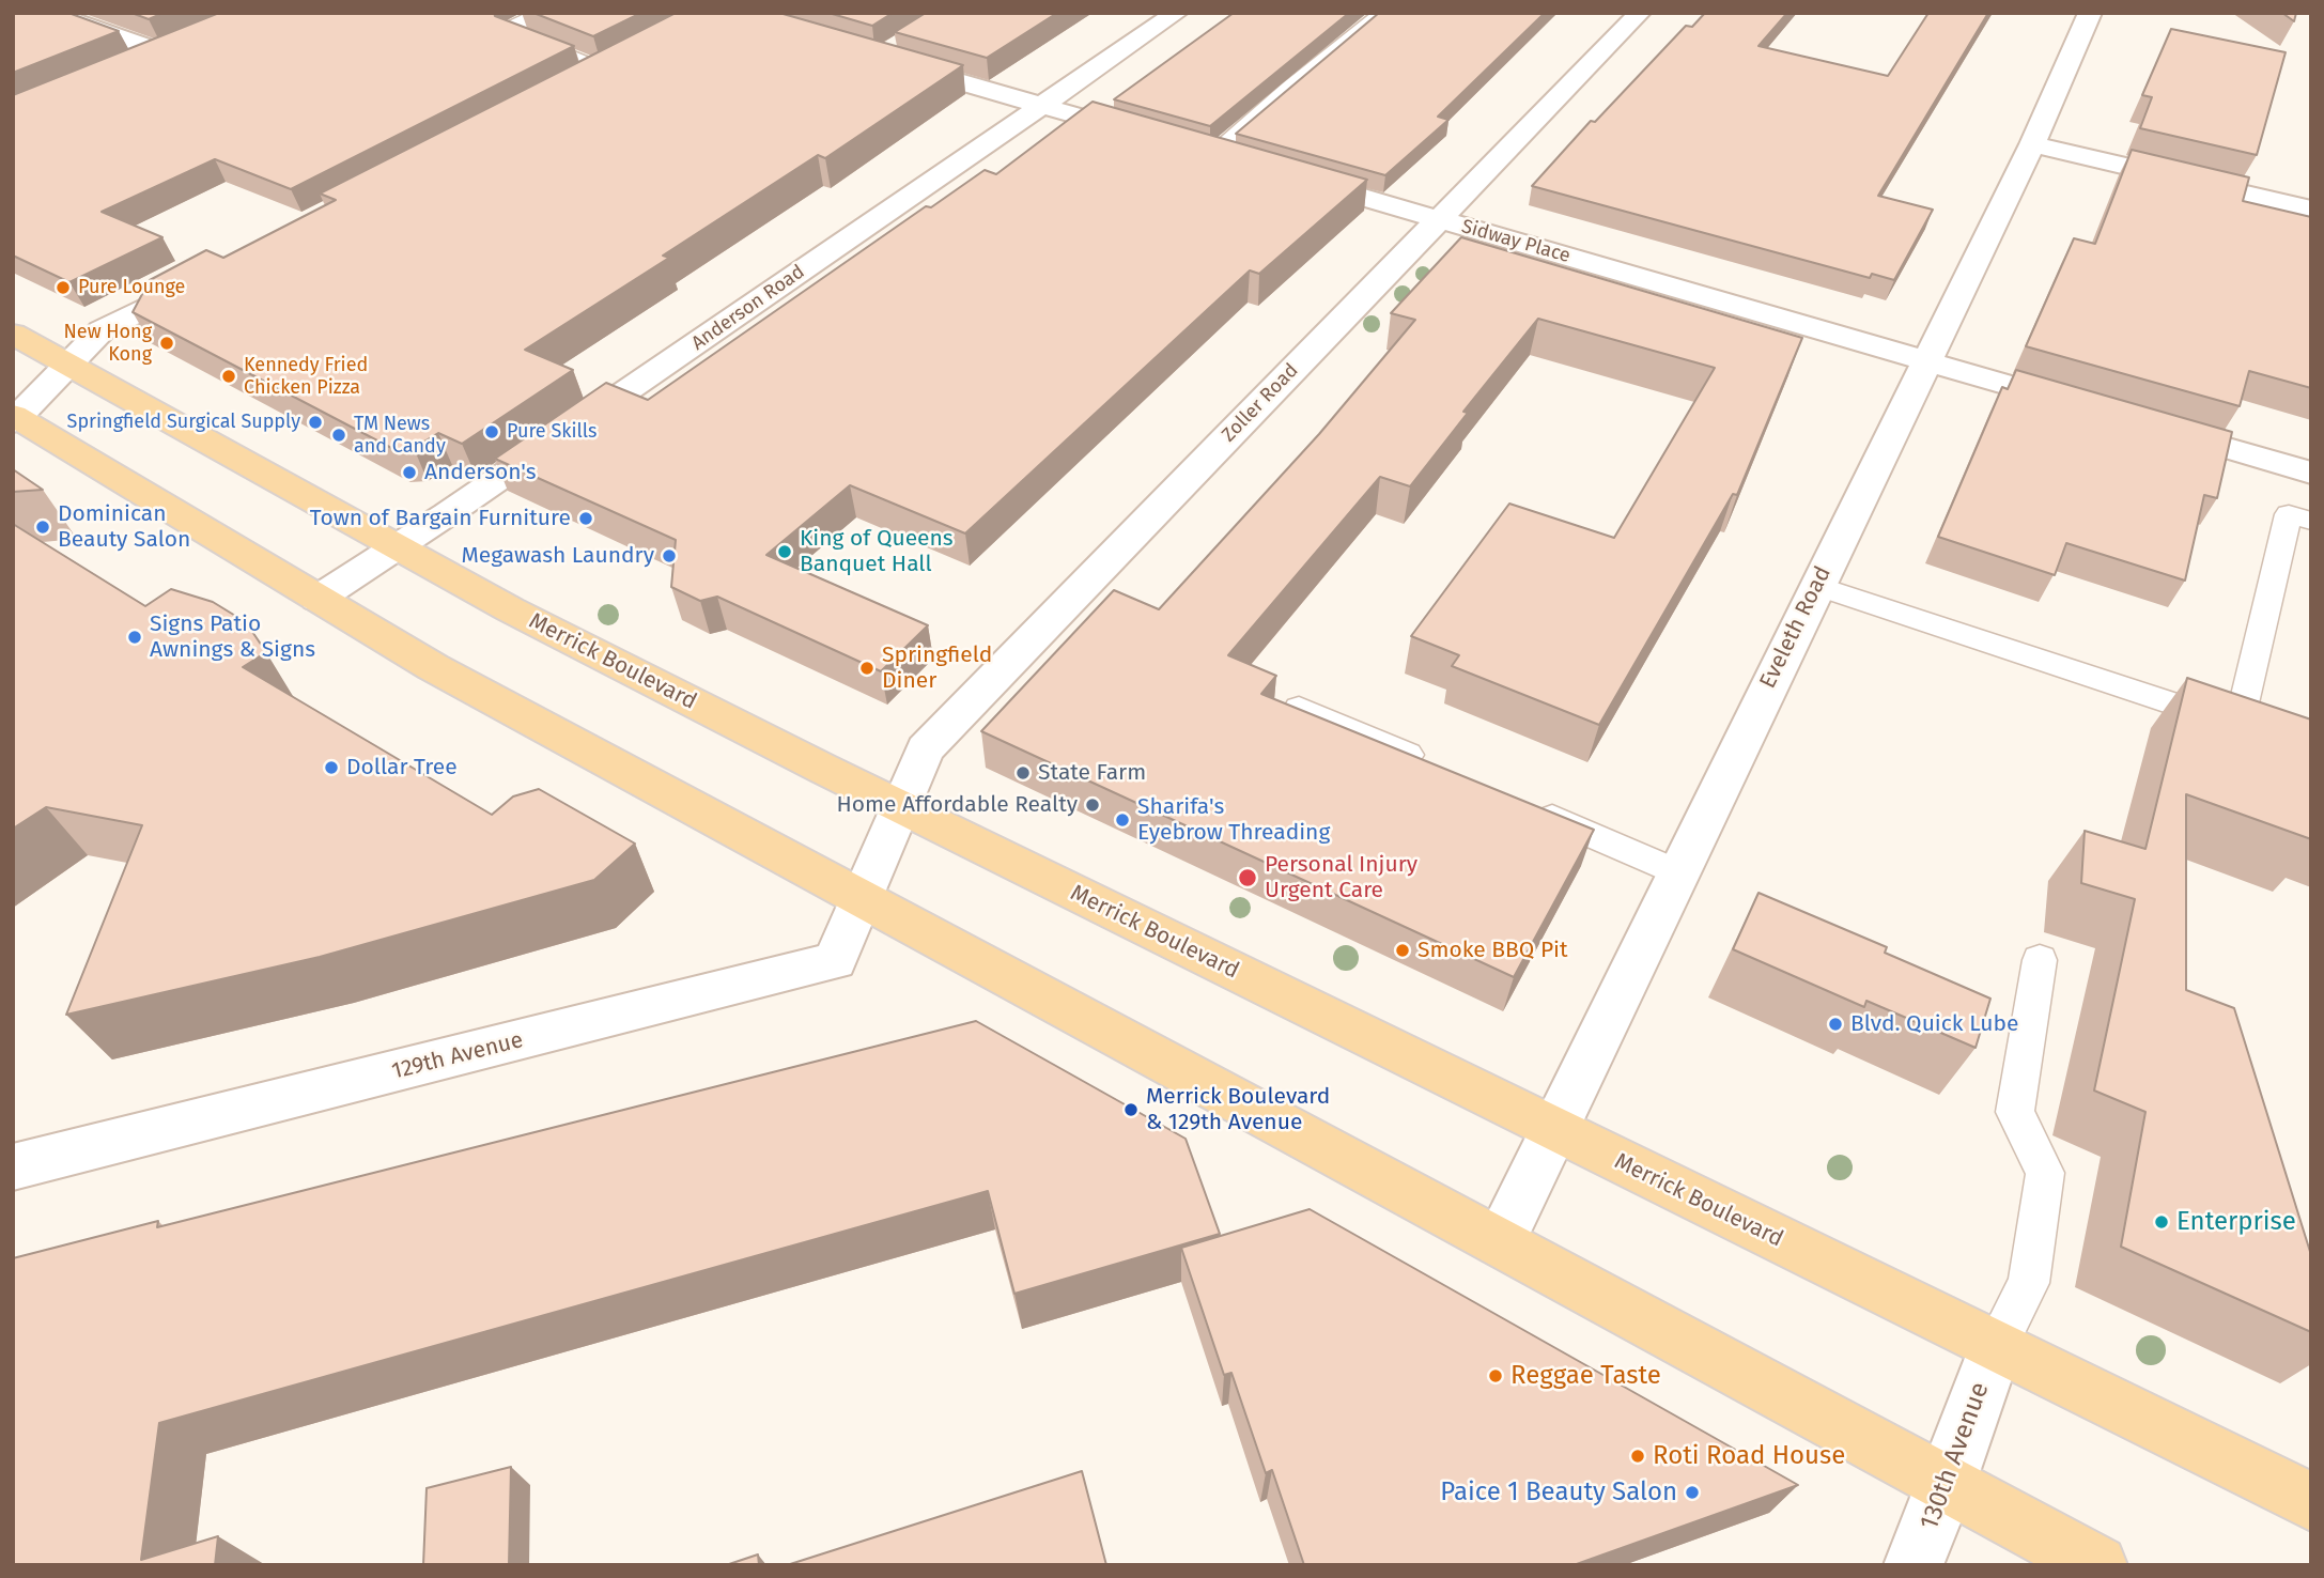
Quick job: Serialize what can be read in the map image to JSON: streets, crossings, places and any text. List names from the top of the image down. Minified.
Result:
{"streets":{"main road":["Merrick Boulevard"],"street":["Sidway Place","Anderson Road","Zoller Road","Eveleth Road","129th Avenue","130th Avenue"]},"crossings":[["Sidway Place","Zoller Road"],["Sidway Place","Eveleth Road"],["Anderson Road","Merrick Boulevard"],["Zoller Road","Merrick Boulevard"],["Zoller Road","129th Avenue"],["Eveleth Road","Merrick Boulevard"],["Merrick Boulevard","130th Avenue"]],"places":["Pure Lounge","New Hong Kong","Kennedy Fried Chicken Pizza","Springfield Surgical Supply","Pure Skills","TM News and Candy","Anderson's","Town of Bargain Furniture","Dominican Beauty Salon","King of Queens Banquet Hall","Megawash Laundry","Signs Patio Awnings & Signs","Springfield Diner","Dollar Tree","State Farm","Home Affordable Realty","Sharifa's Eyebrow Threading","Personal Injury Urgent Care","Smoke BBQ Pit","Blvd. Quick Lube","Merrick Boulevard & 129th Avenue","Enterprise","Reggae Taste","Roti Road House","Paice 1 Beauty Salon"]}
